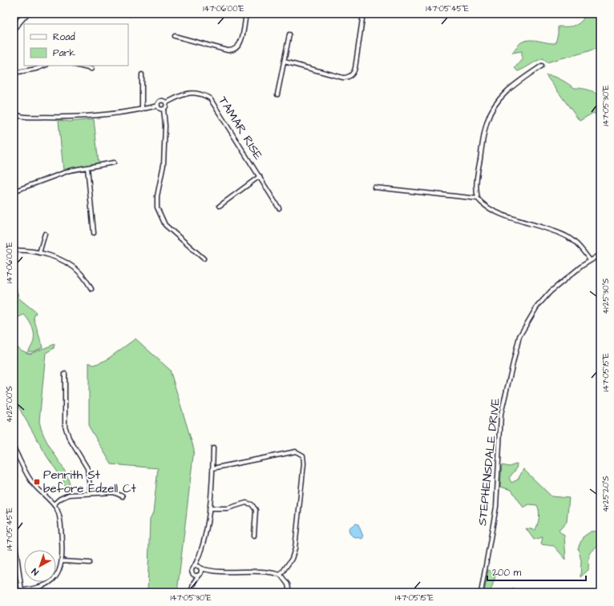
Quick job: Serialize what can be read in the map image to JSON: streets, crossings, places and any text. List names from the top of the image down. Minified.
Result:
{"streets":{"street":["TAMAR RISE","STEPHENSDALE DRIVE"]},"places":{"transit":["Penrith St before Edzell Ct"]},"legend":["Road","Park"],"scale_bar":"200 m","north":"bottom left","coordinates":["147°06'00\"E","147°05'45\"E","147°05'30\"E","41°25'30\"S","147°05'15\"E","41°25'00\"S","41°25'20\"S"]}
